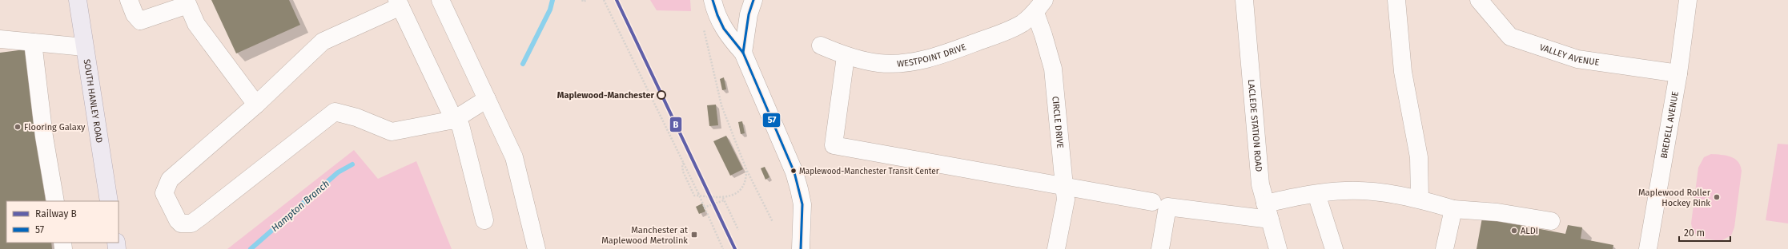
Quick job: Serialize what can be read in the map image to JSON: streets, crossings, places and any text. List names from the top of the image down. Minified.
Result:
{"streets":{"main road":["SOUTH HANLEY ROAD"],"street":["WESTPOINT DRIVE","VALLEY AVENUE","CIRCLE DRIVE","BREDELL AVENUE","LACLEDE STATION ROAD"]},"crossings":[["WESTPOINT DRIVE","CIRCLE DRIVE"],["VALLEY AVENUE","BREDELL AVENUE"]],"water":["Hampton Branch"],"places":{"other":["Maplewood-Manchester","Flooring Galaxy","Maplewood-Manchester Transit Center","Maplewood Roller Hockey Rink","ALDI"],"transit":["Manchester at Maplewood Metrolink"]},"lines":["rail line B","transit line 57"],"legend":["Railway B","57"],"scale_bar":"20 m"}
